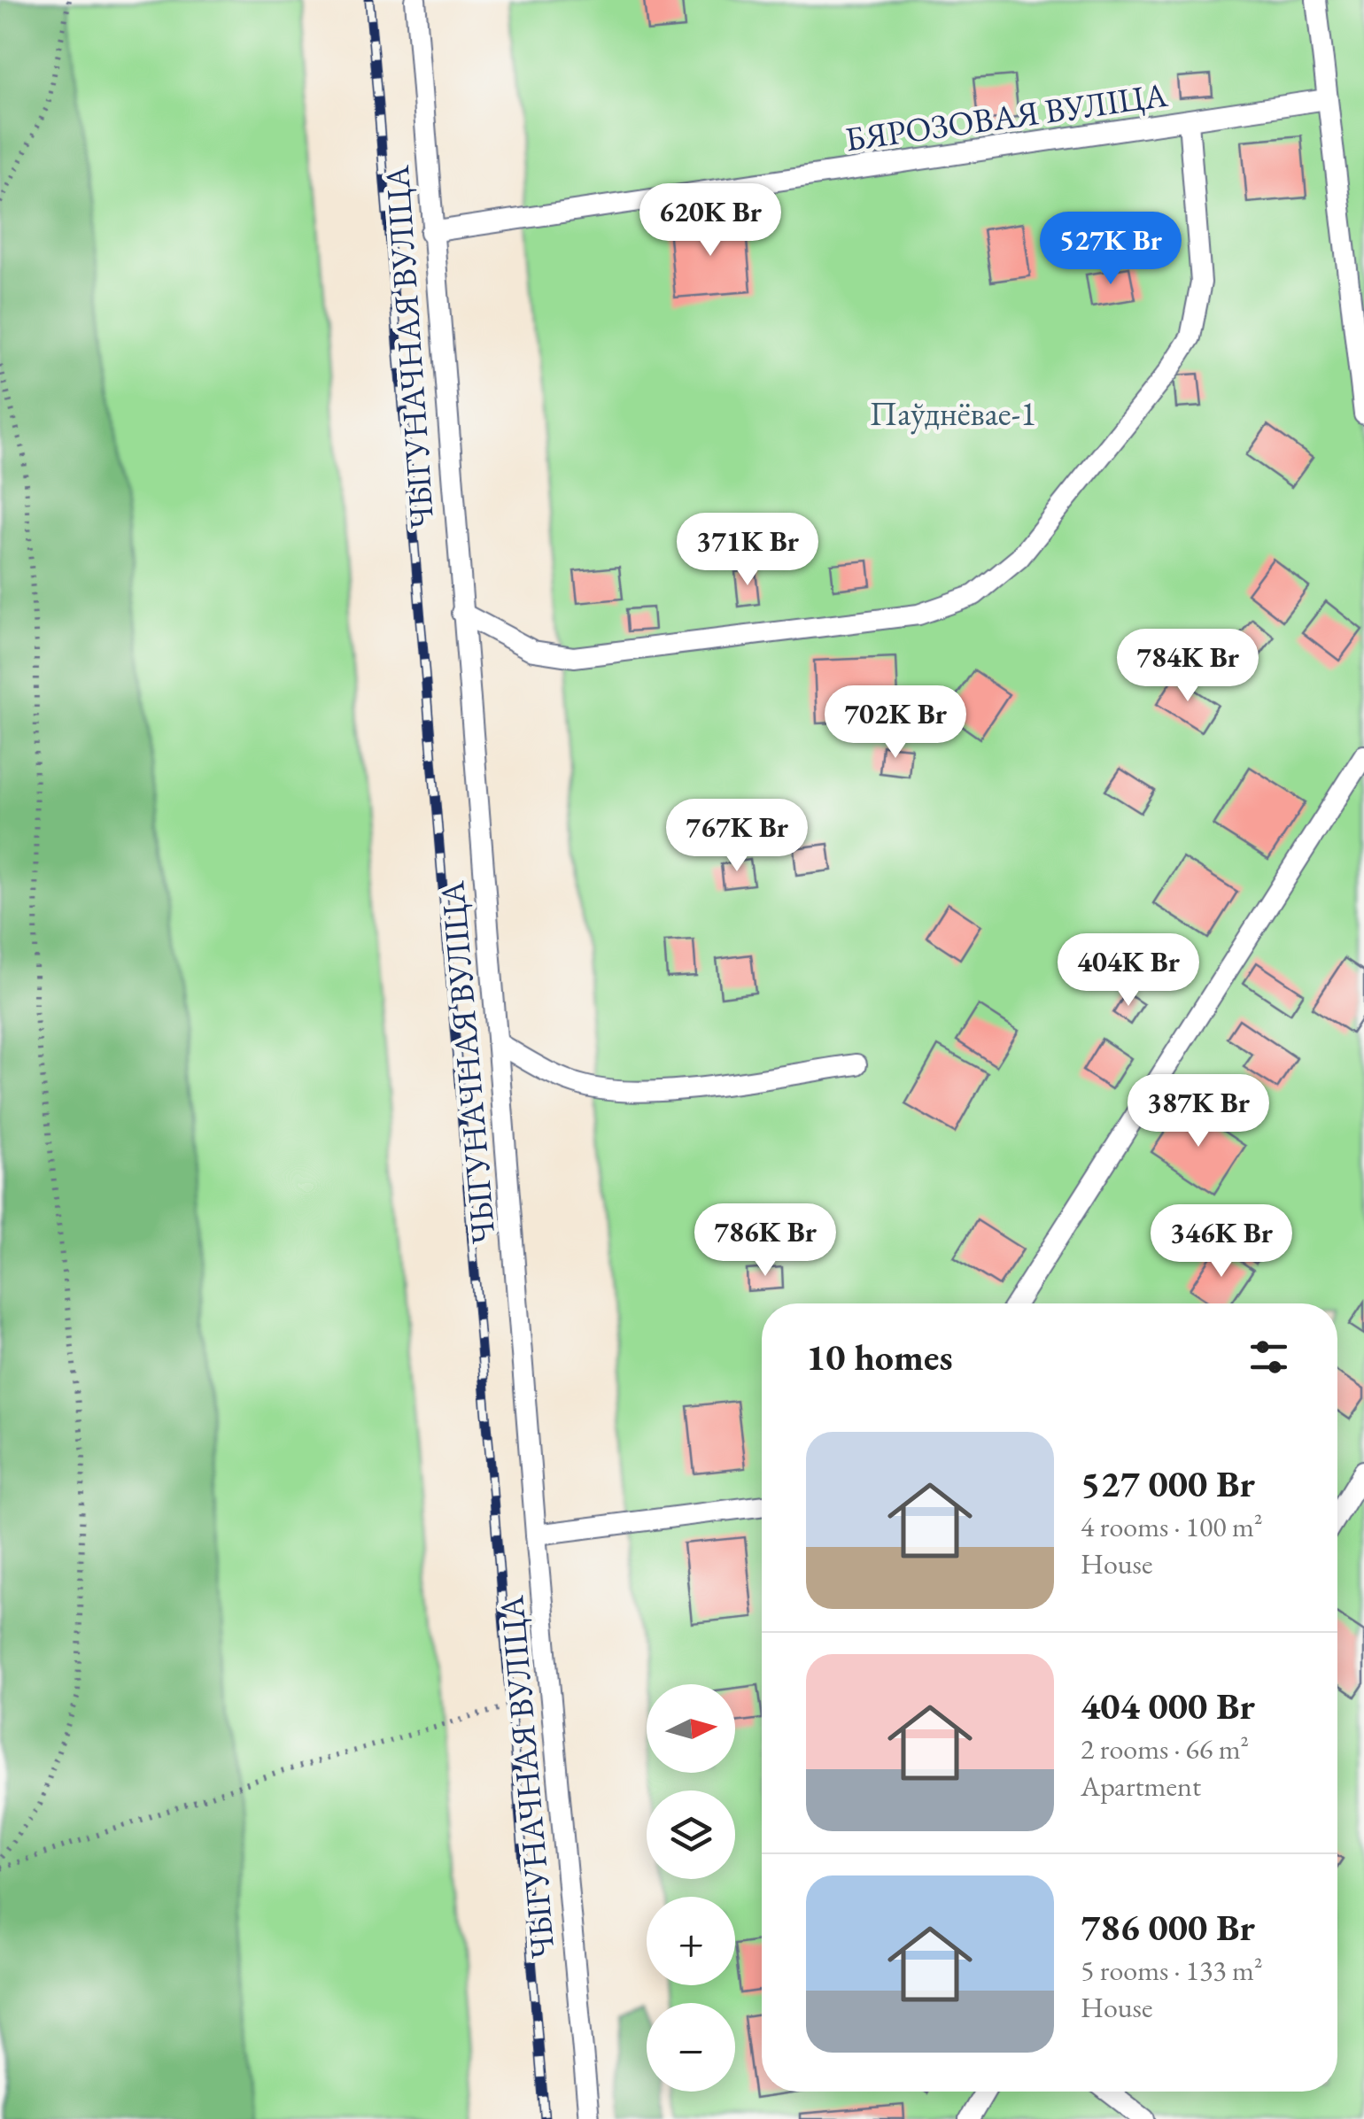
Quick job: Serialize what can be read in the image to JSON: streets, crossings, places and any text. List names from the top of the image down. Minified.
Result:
{"streets":{"lane":["БЯРОЗОВАЯ ВУЛІЦА","ЧЫГУНАЧНАЯ ВУЛІЦА"]},"crossings":[["БЯРОЗОВАЯ ВУЛІЦА","ЧЫГУНАЧНАЯ ВУЛІЦА"]],"parks":["Паўднёвае-1"],"north":"right","page":{"price":["620K Br","527K Br","371K Br","784K Br","702K Br","767K Br","404K Br","387K Br","786K Br","346K Br"],"heading":"10 homes","list":[{"name":"527 000 Br","note":"4 rooms · 100 m² · House"},{"name":"404 000 Br","note":"2 rooms · 66 m² · Apartment"},{"name":"786 000 Br","note":"5 rooms · 133 m² · House"}],"map_buttons":["+","−"]}}
